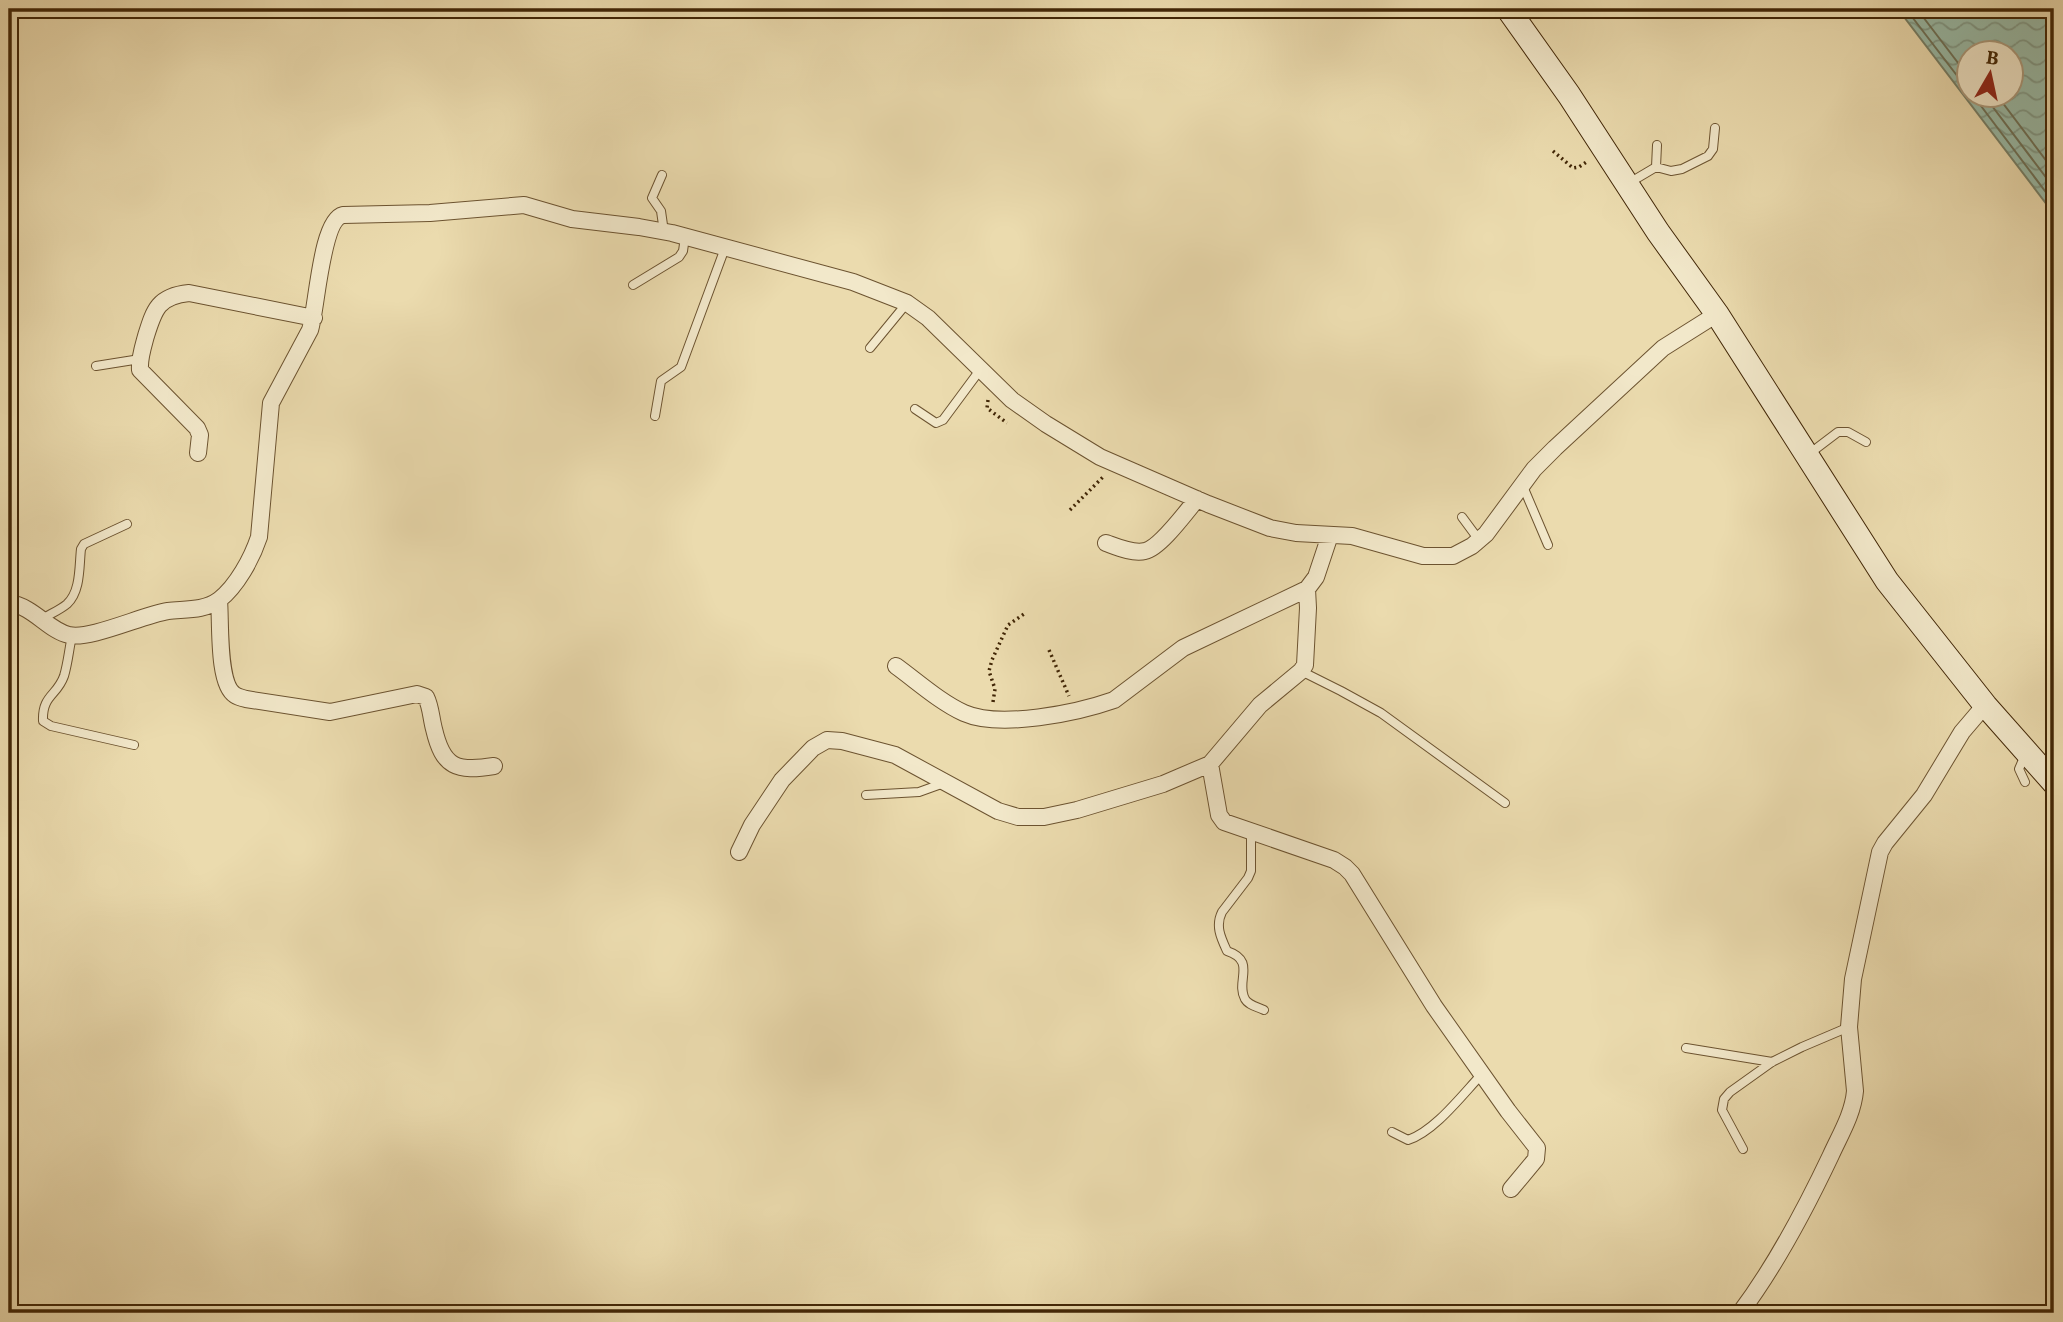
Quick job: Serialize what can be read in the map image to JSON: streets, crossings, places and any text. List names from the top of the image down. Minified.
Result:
{"north":"top"}
